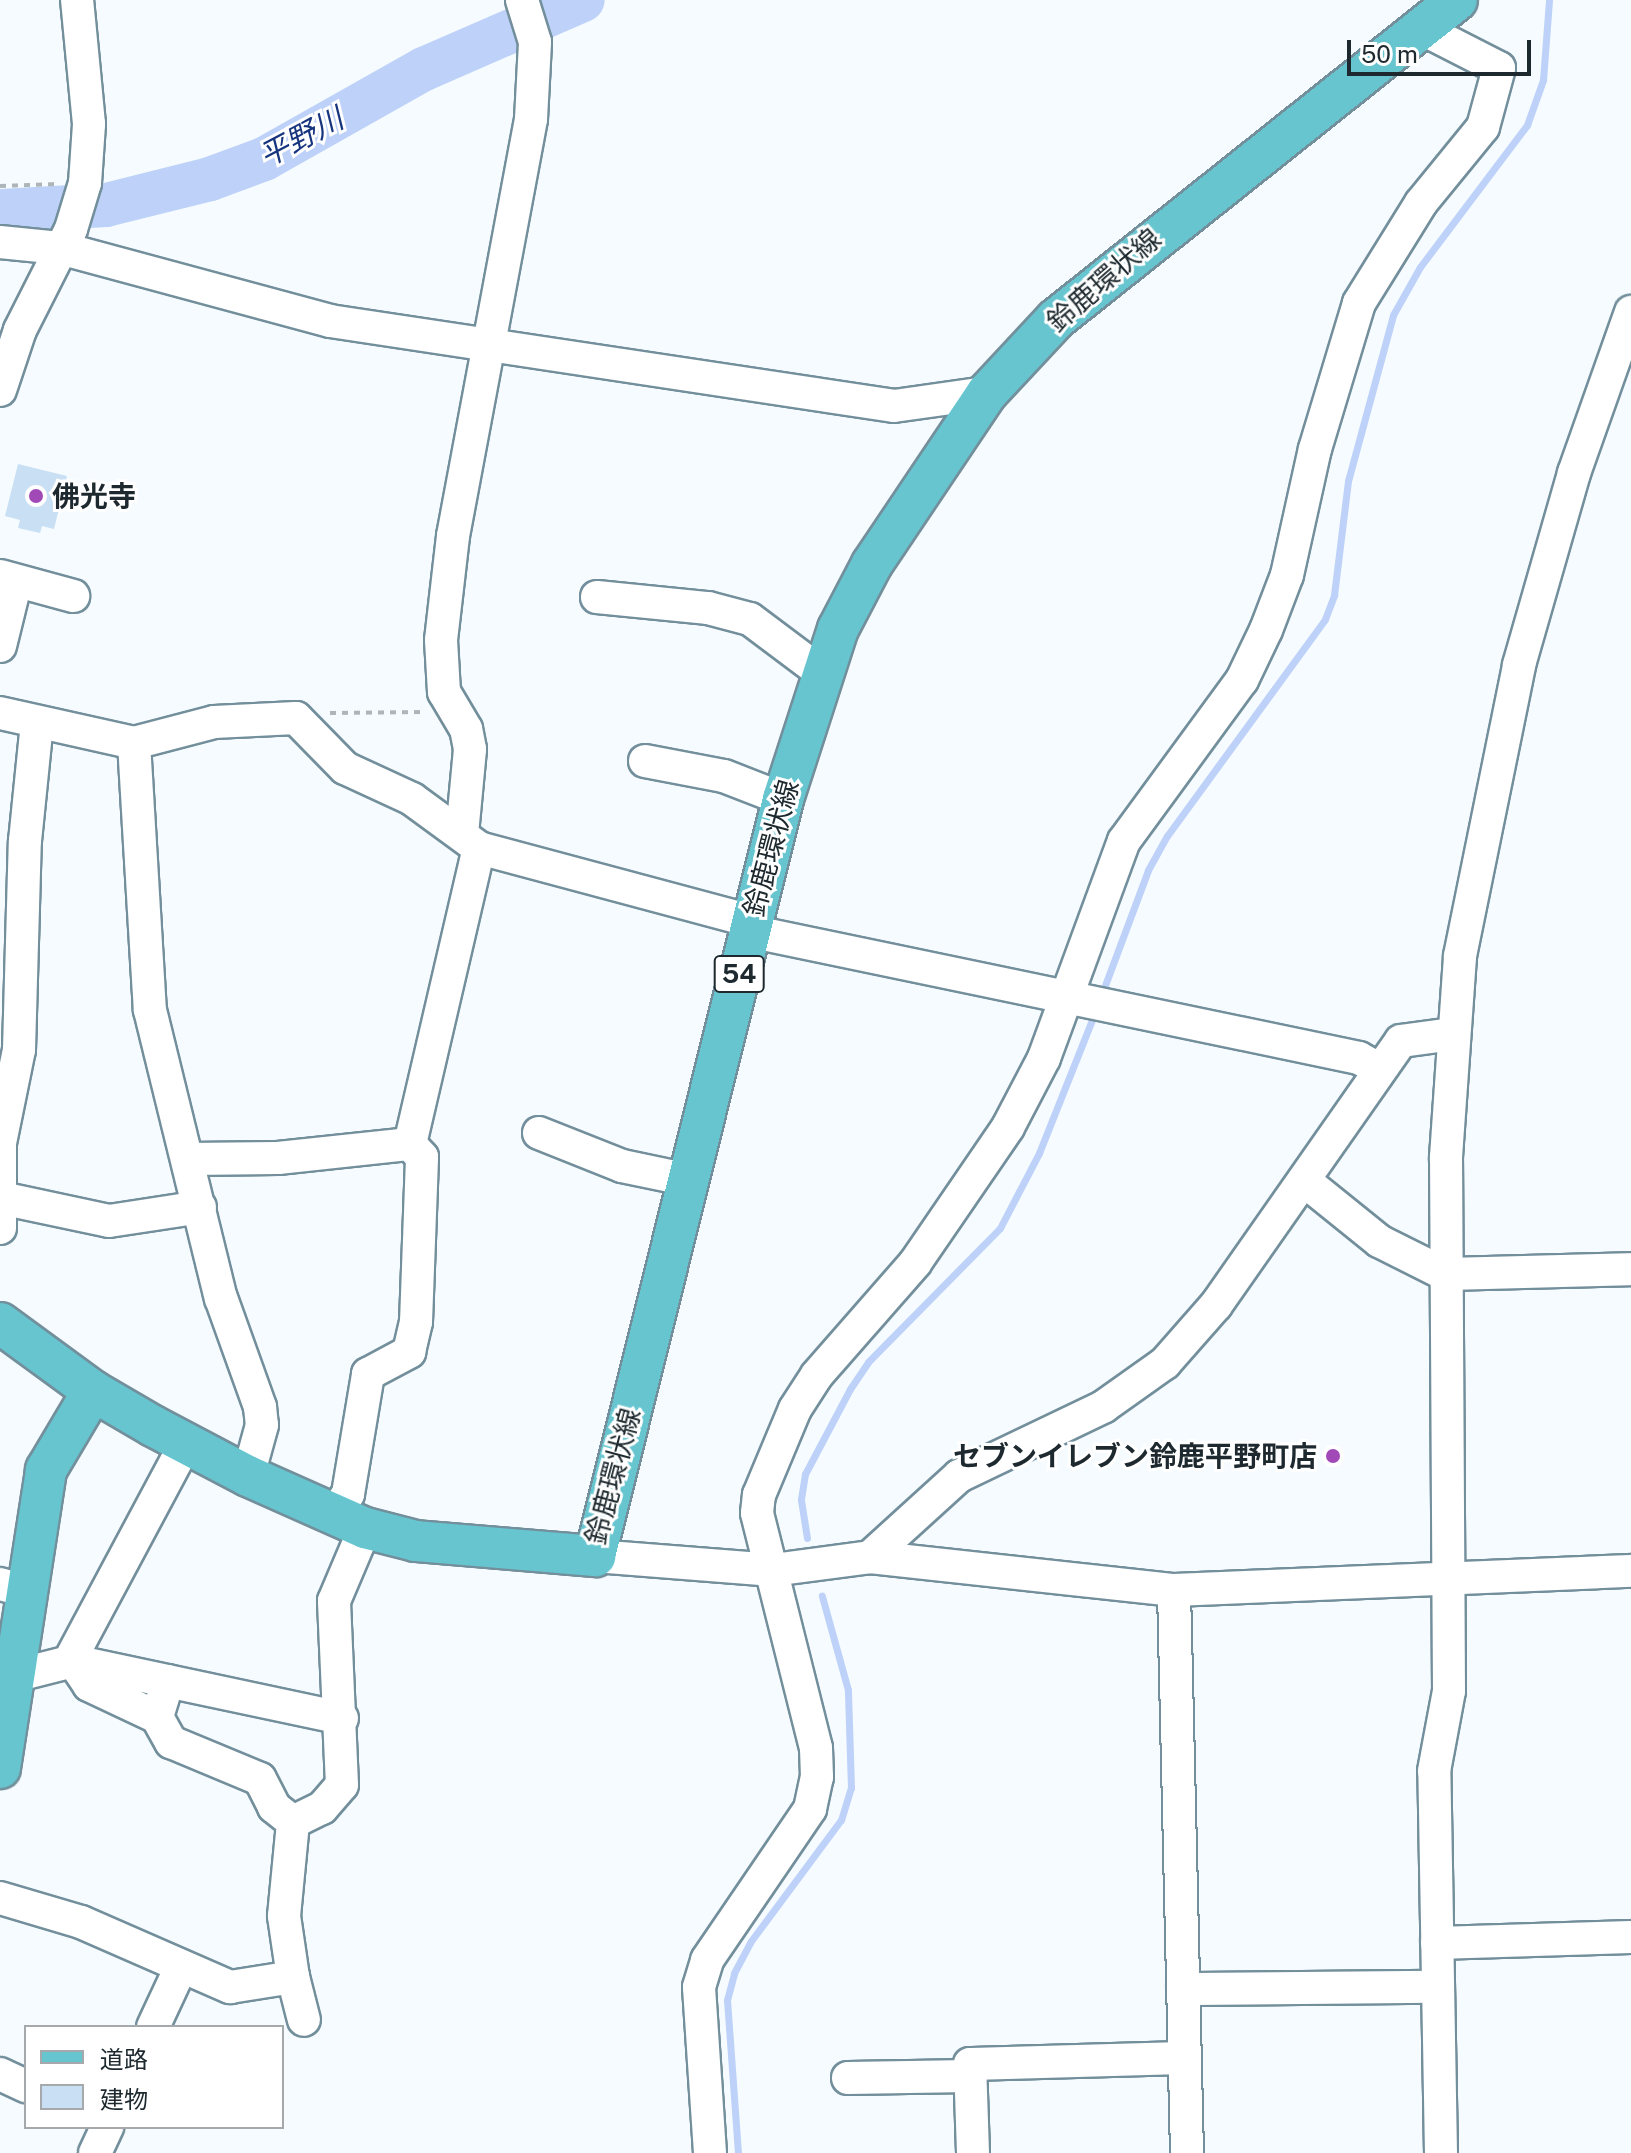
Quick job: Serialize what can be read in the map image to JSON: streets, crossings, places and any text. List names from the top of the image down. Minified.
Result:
{"streets":{"main road":["鈴鹿環状線","54"]},"water":["平野川"],"places":["佛光寺","セブンイレブン鈴鹿平野町店"],"legend":["道路","建物"],"scale_bar":"50 m"}
